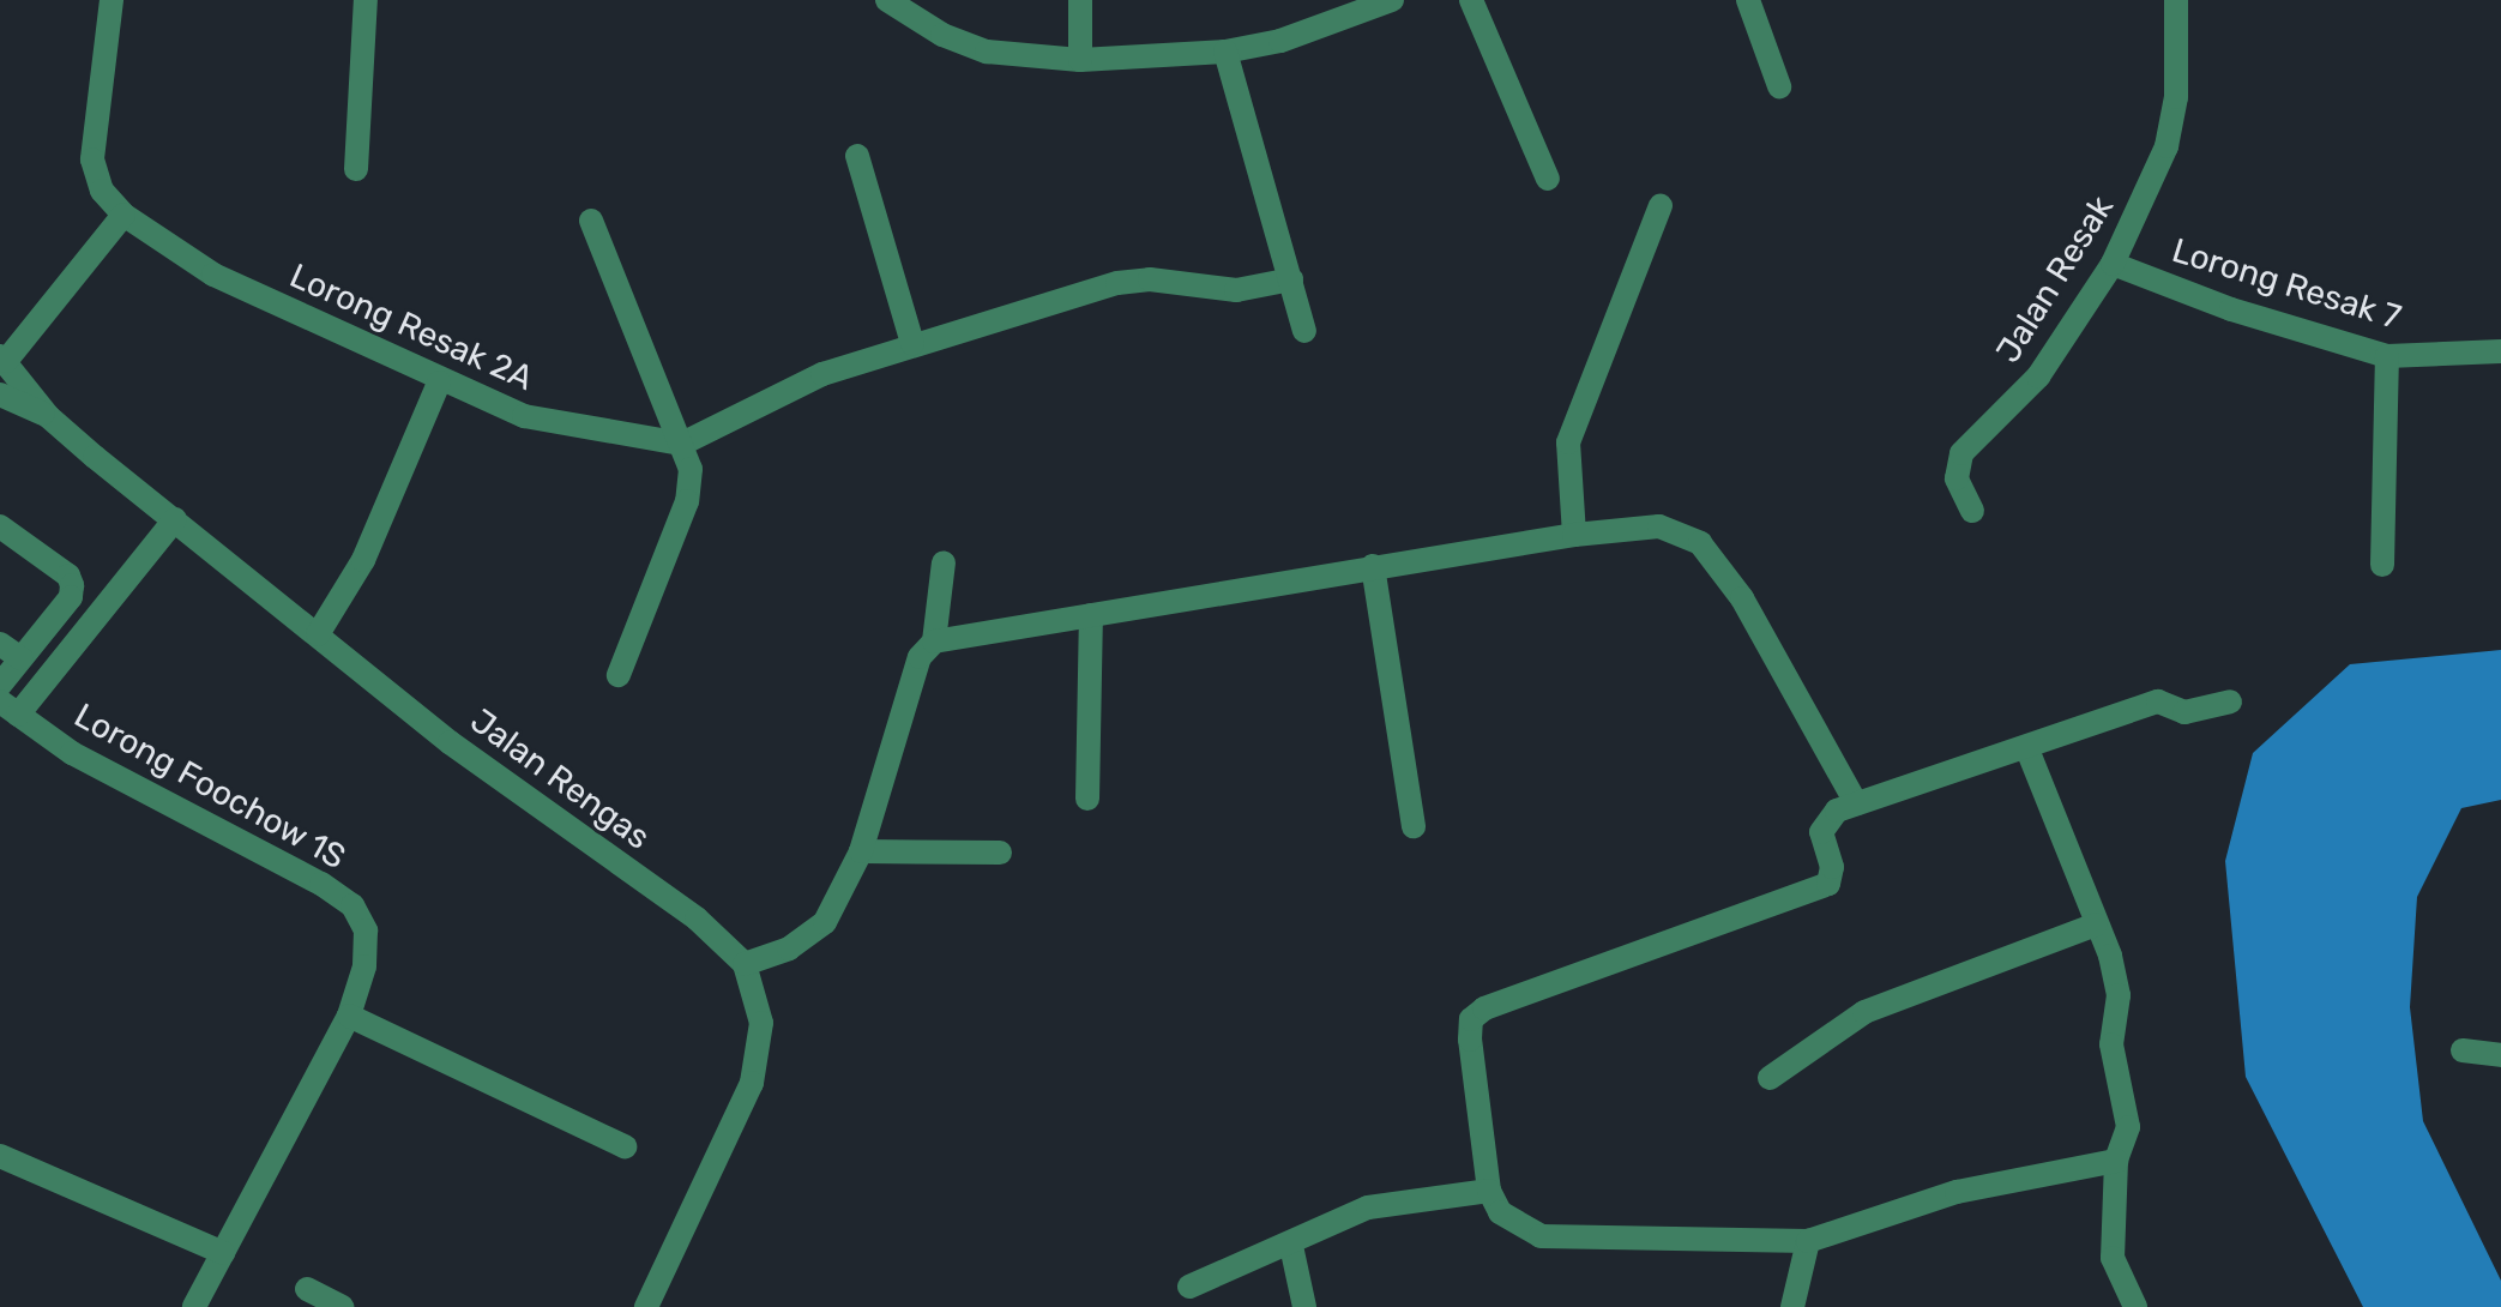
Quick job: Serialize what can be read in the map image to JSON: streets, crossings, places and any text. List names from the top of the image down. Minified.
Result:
{"streets":{"street":["Jalan Resak","Lorong Resak 7","Lorong Resak 2A","Jalan Rengas","Lorong Foochow 1S"]},"crossings":[["Jalan Resak","Lorong Resak 7"]]}
